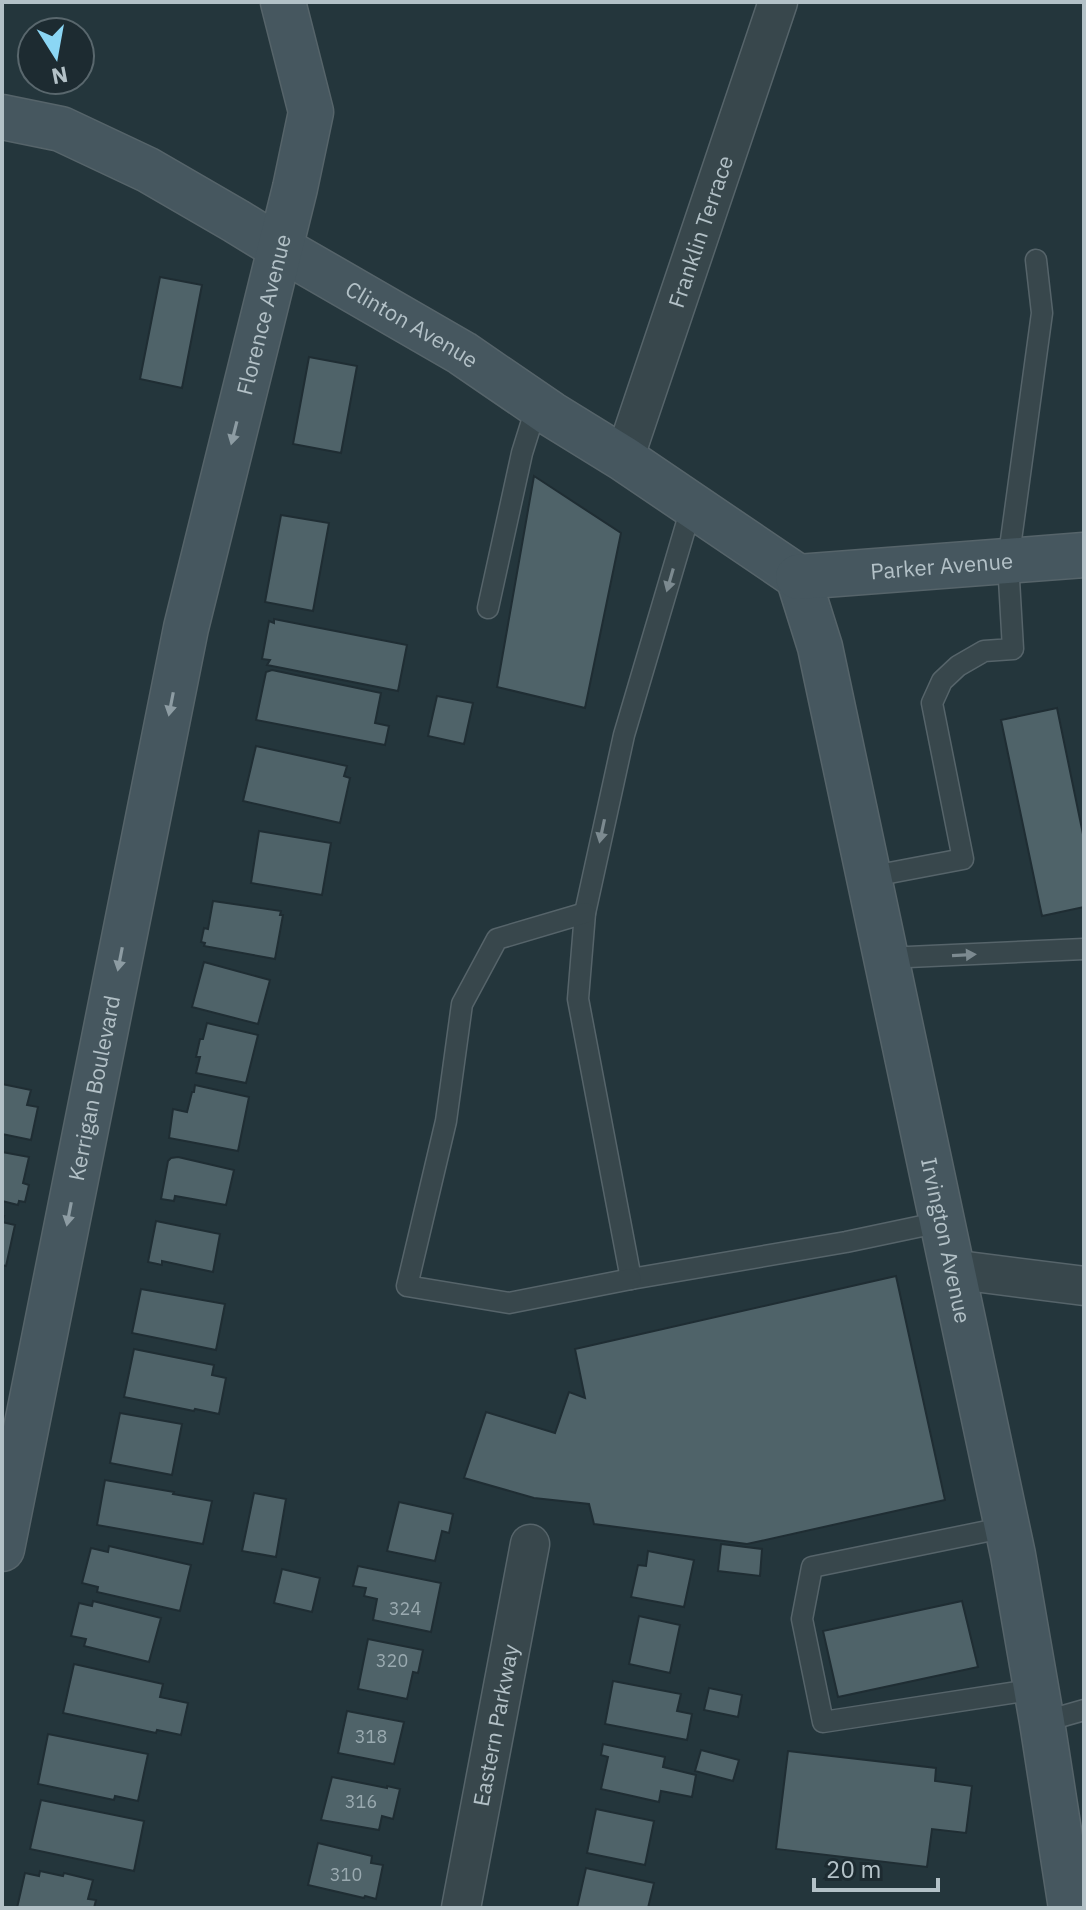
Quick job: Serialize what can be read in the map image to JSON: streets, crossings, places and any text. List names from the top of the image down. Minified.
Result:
{"streets":{"main road":["Florence Avenue","Clinton Avenue","Parker Avenue","Kerrigan Boulevard","Irvington Avenue"],"street":["Franklin Terrace","Eastern Parkway"]},"crossings":[["Franklin Terrace","Clinton Avenue"],["Florence Avenue","Clinton Avenue"],["Florence Avenue","Kerrigan Boulevard"],["Clinton Avenue","Parker Avenue"],["Clinton Avenue","Irvington Avenue"],["Parker Avenue","Irvington Avenue"]],"one_way":["Florence Avenue","Kerrigan Boulevard"],"house_numbers":["324","320","318","316","310"],"scale_bar":"20 m","north":"bottom"}
